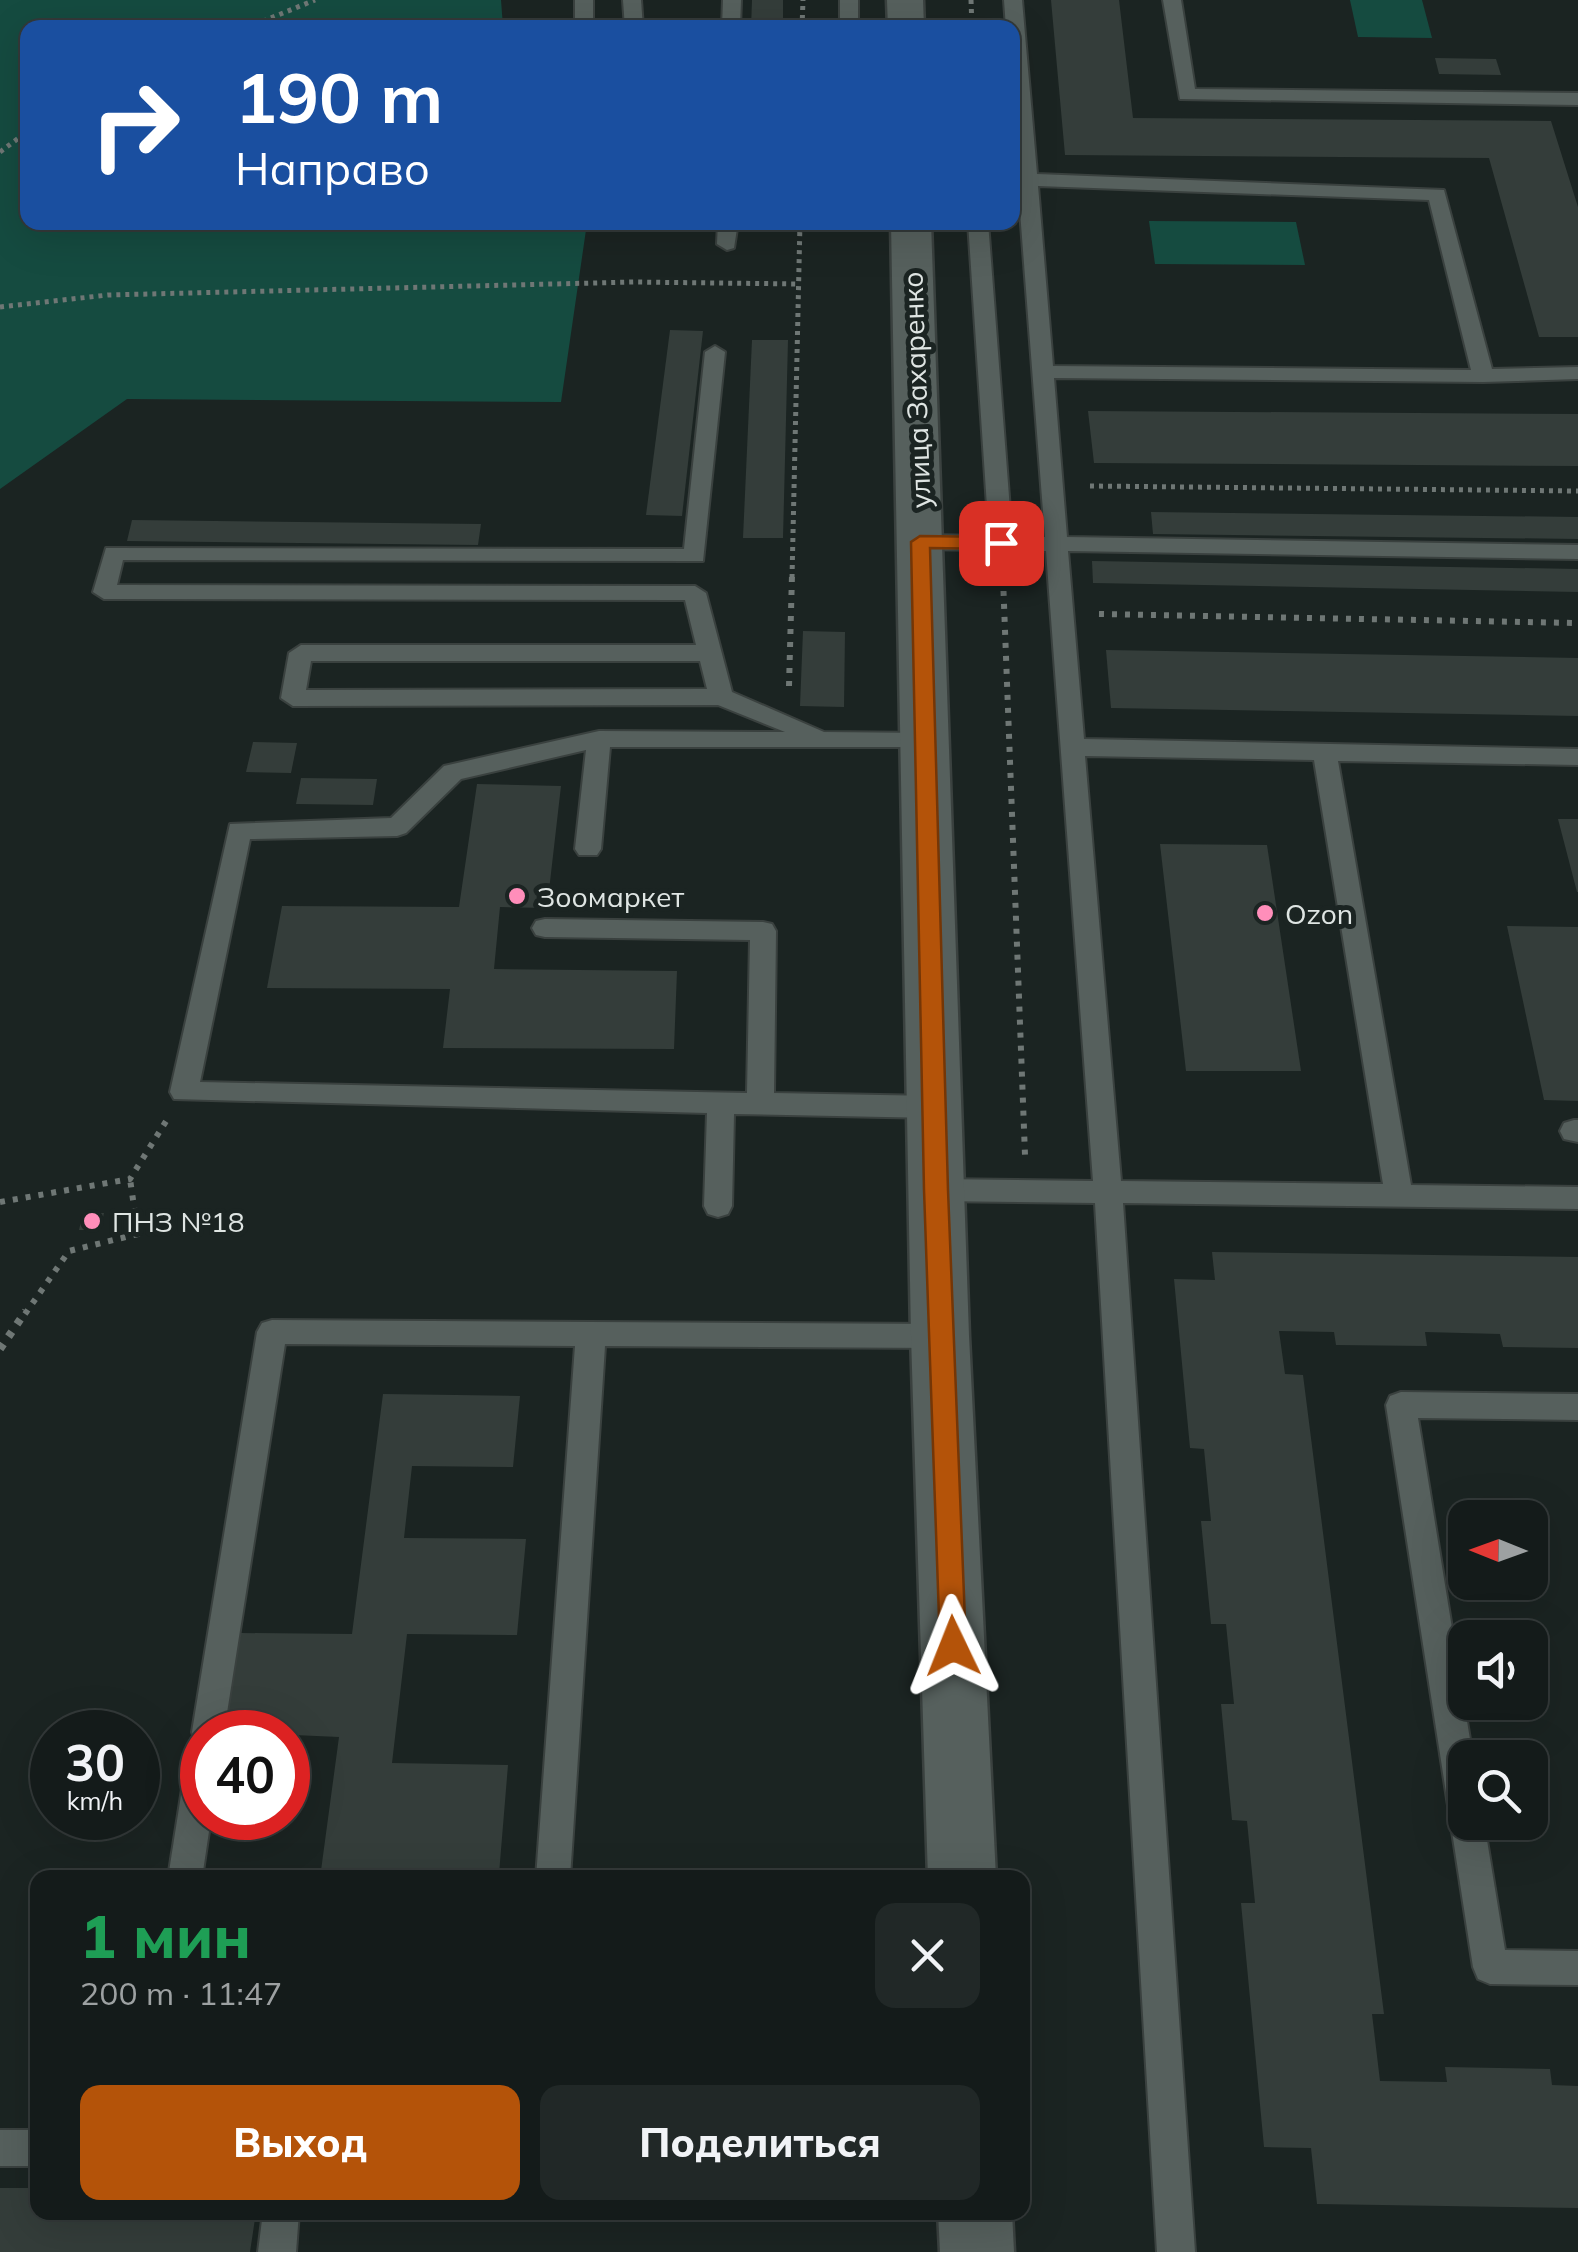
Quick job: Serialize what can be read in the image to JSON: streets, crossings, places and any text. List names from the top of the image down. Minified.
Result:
{"streets":{"street":["улица Захаренко"]},"places":["Зоомаркет","Ozon","ПНЗ №18"],"north":"left","page":{"turn":["190 m","Направо"],"speed":"30 km/h","limit":"40","heading":["1 мин","200 m · 11:47"],"buttons":["Выход","Поделиться"]}}
